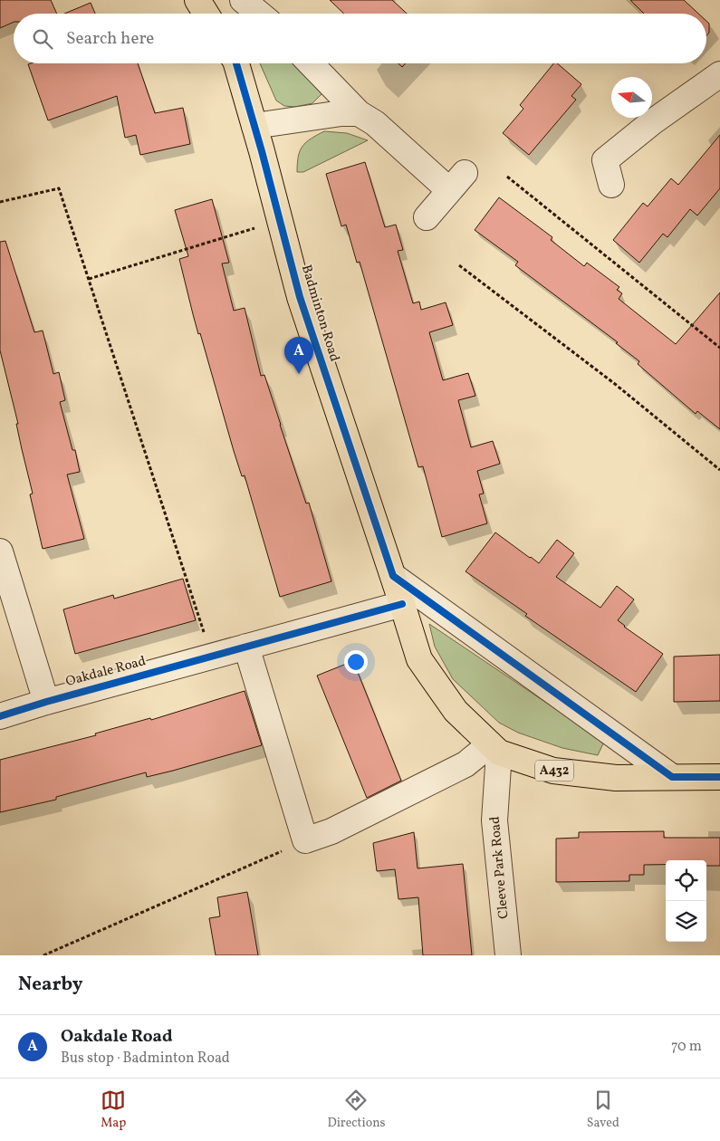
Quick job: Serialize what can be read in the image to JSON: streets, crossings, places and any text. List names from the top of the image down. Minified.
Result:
{"streets":{"main road":["Badminton Road","A432"],"street":["Oakdale Road","Cleeve Park Road"]},"crossings":[["Badminton Road","Oakdale Road"],["Badminton Road","Cleeve Park Road"]],"north":"left","page":{"search":"Search here","pins":"A","heading":"Nearby","list":[{"mark":"A","name":"Oakdale Road","note":"Bus stop · Badminton Road","value":"70 m"}],"nav":["Map","Directions","Saved"]}}
